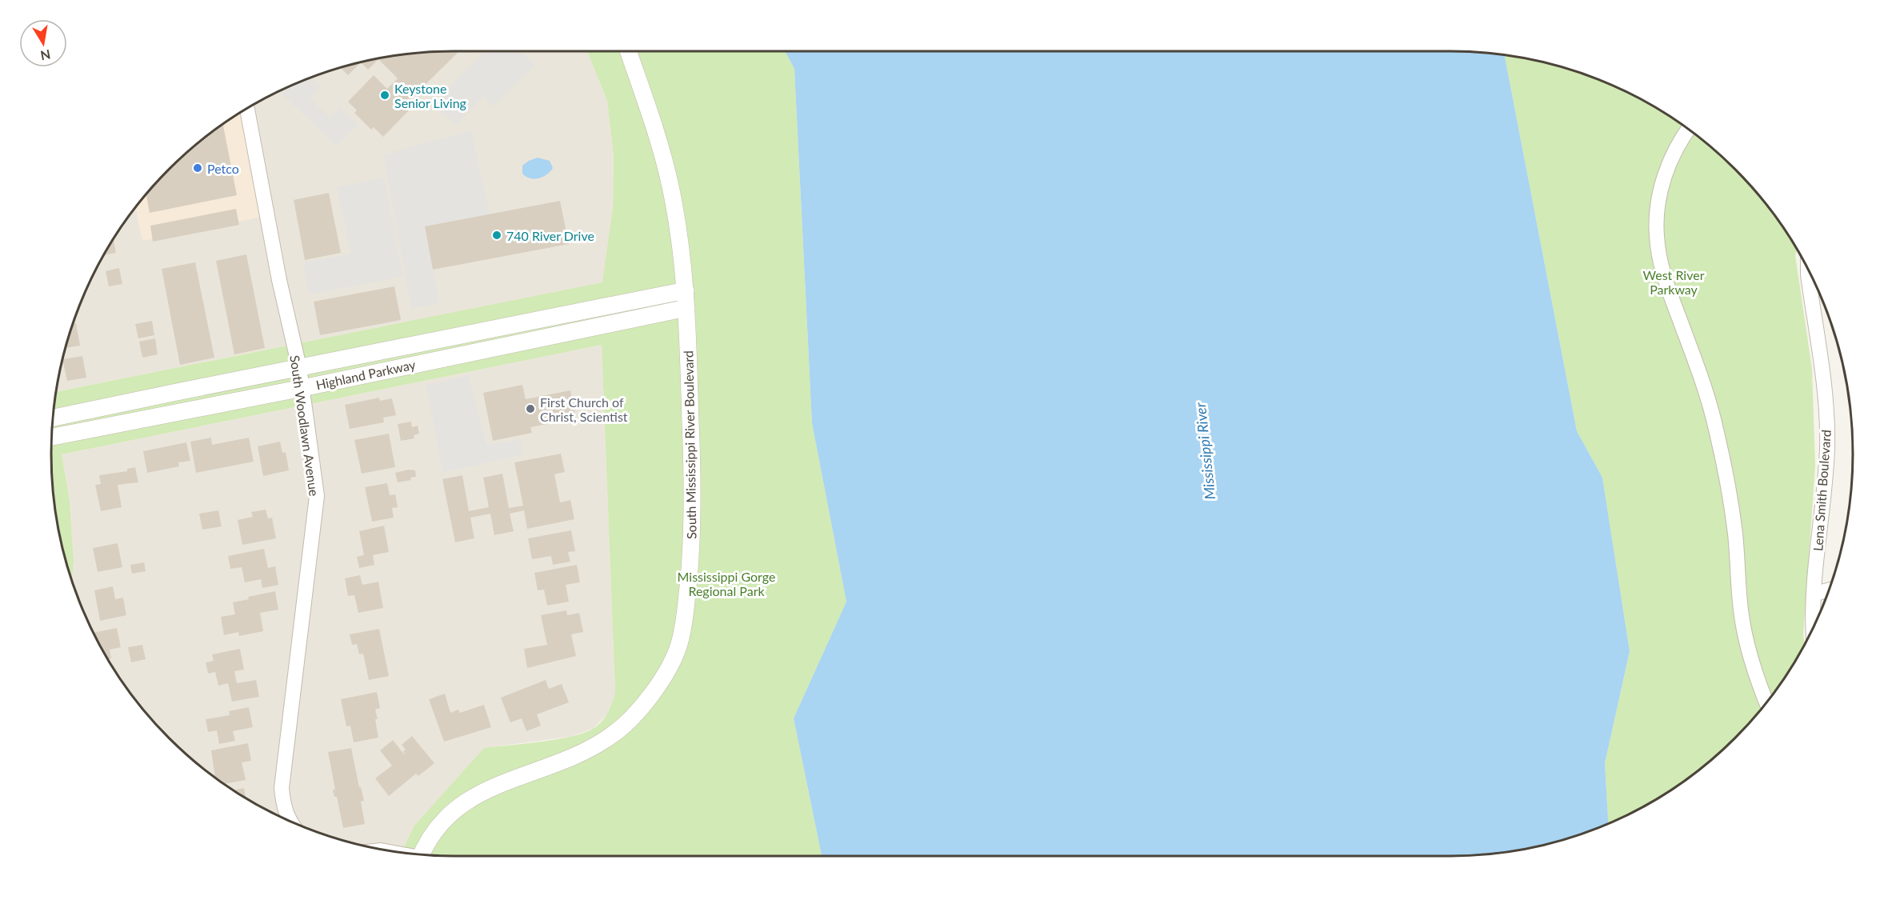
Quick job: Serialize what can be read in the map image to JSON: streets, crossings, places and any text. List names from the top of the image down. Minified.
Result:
{"streets":{"street":["Highland Parkway","South Woodlawn Avenue","South Mississippi River Boulevard","Lena Smith Boulevard"]},"crossings":[["Highland Parkway","South Woodlawn Avenue"],["Highland Parkway","South Mississippi River Boulevard"]],"water":["Mississippi River"],"parks":["West River Parkway","Mississippi Gorge Regional Park"],"places":["Keystone Senior Living","Petco","740 River Drive","First Church of Christ, Scientist"],"north":"bottom"}
